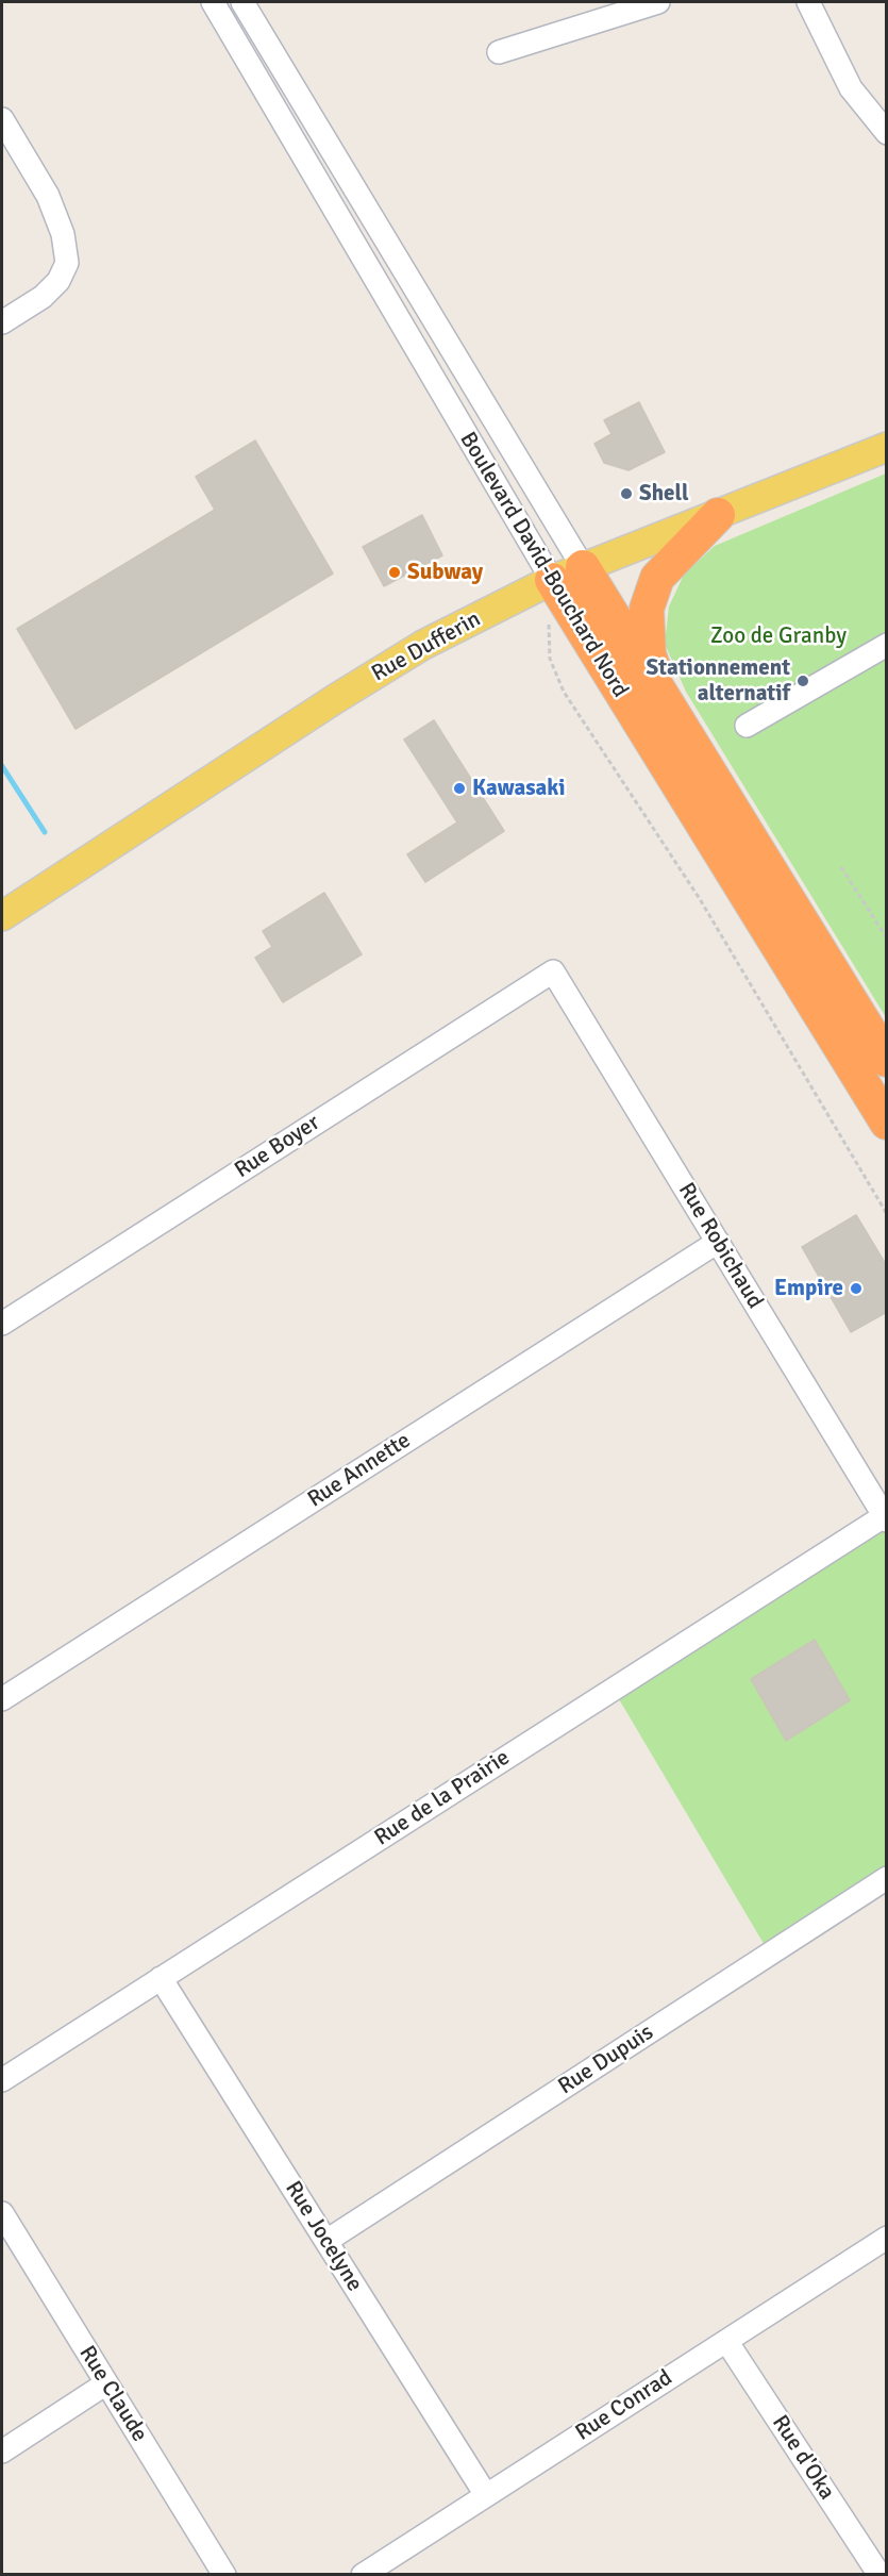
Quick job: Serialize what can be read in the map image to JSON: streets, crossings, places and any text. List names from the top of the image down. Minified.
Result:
{"streets":{"highway":["Boulevard David-Bouchard Nord"],"main road":["Rue Dufferin"],"street":["Rue Boyer","Rue Robichaud","Rue Annette","Rue de la Prairie","Rue Dupuis","Rue Jocelyne","Rue Claude","Rue Conrad","Rue d'Oka"]},"crossings":[["Boulevard David-Bouchard Nord","Rue Dufferin"],["Rue Boyer","Rue Robichaud"],["Rue Robichaud","Rue Annette"],["Rue Robichaud","Rue de la Prairie"],["Rue de la Prairie","Rue Jocelyne"],["Rue Dupuis","Rue Jocelyne"],["Rue Jocelyne","Rue Conrad"],["Rue Conrad","Rue d'Oka"]],"parks":["Zoo de Granby"],"places":["Shell","Subway","Stationnement alternatif","Kawasaki","Empire"]}
